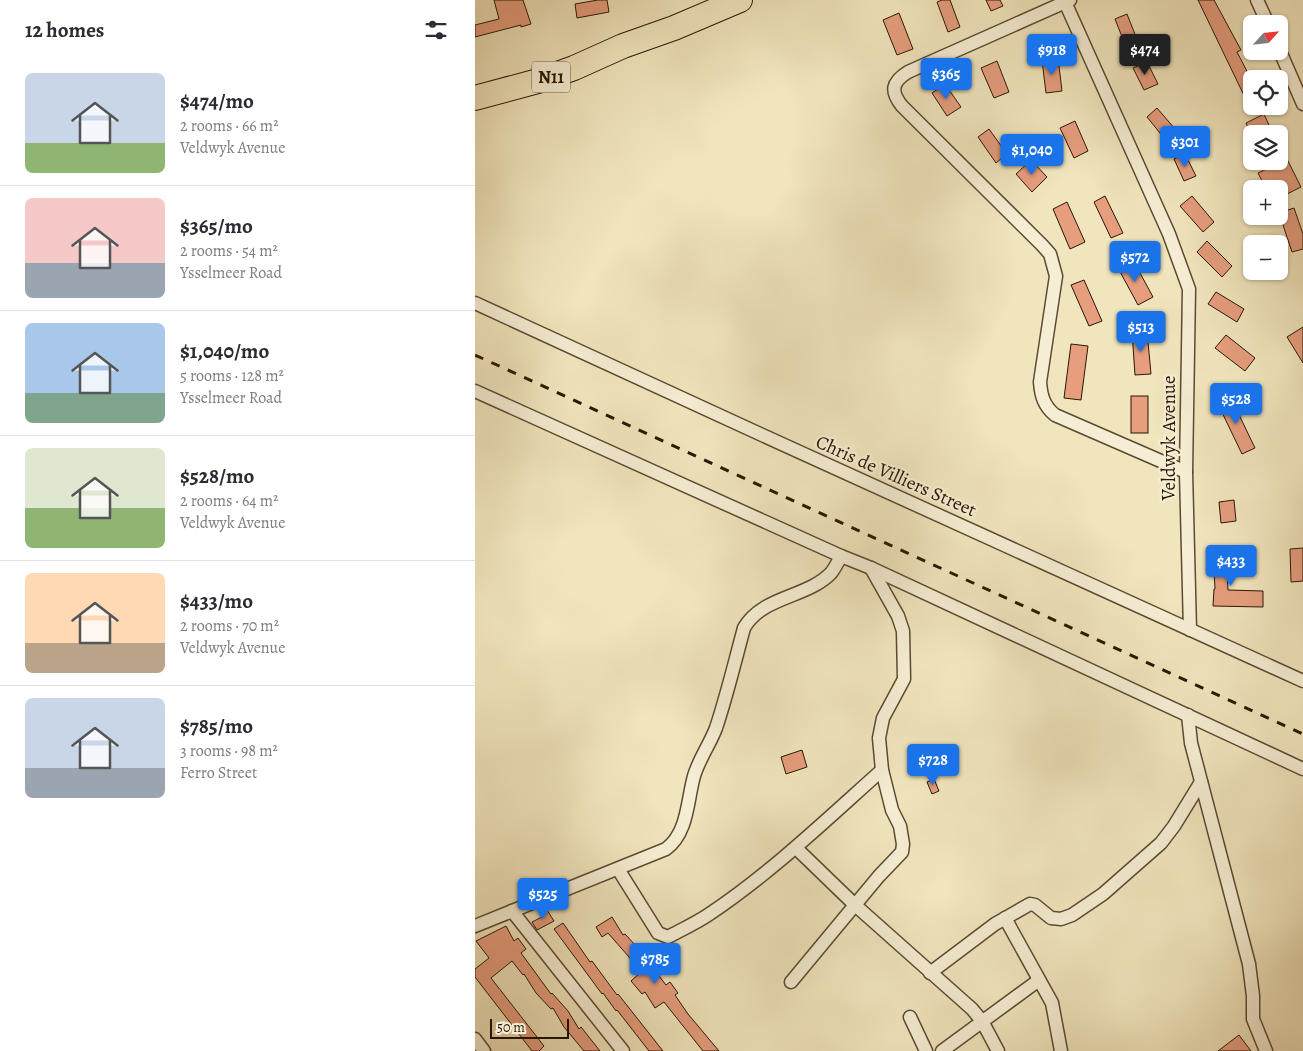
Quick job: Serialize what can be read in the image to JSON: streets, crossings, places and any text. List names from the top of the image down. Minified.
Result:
{"streets":{"highway":["N11"],"street":["Veldwyk Avenue","Chris de Villiers Street"]},"crossings":[["Veldwyk Avenue","Chris de Villiers Street"]],"scale_bar":"50 m","north":"top right","page":{"heading":"12 homes","map_buttons":["+","−"],"price":["$918","$474","$365","$301","$1,040","$572","$513","$528","$433","$728","$525","$785"],"list":[{"name":"$474/mo","note":"2 rooms · 66 m² · Veldwyk Avenue"},{"name":"$365/mo","note":"2 rooms · 54 m² · Ysselmeer Road"},{"name":"$1,040/mo","note":"5 rooms · 128 m² · Ysselmeer Road"},{"name":"$528/mo","note":"2 rooms · 64 m² · Veldwyk Avenue"},{"name":"$433/mo","note":"2 rooms · 70 m² · Veldwyk Avenue"},{"name":"$785/mo","note":"3 rooms · 98 m² · Ferro Street"}],"scale":"50 m"}}
